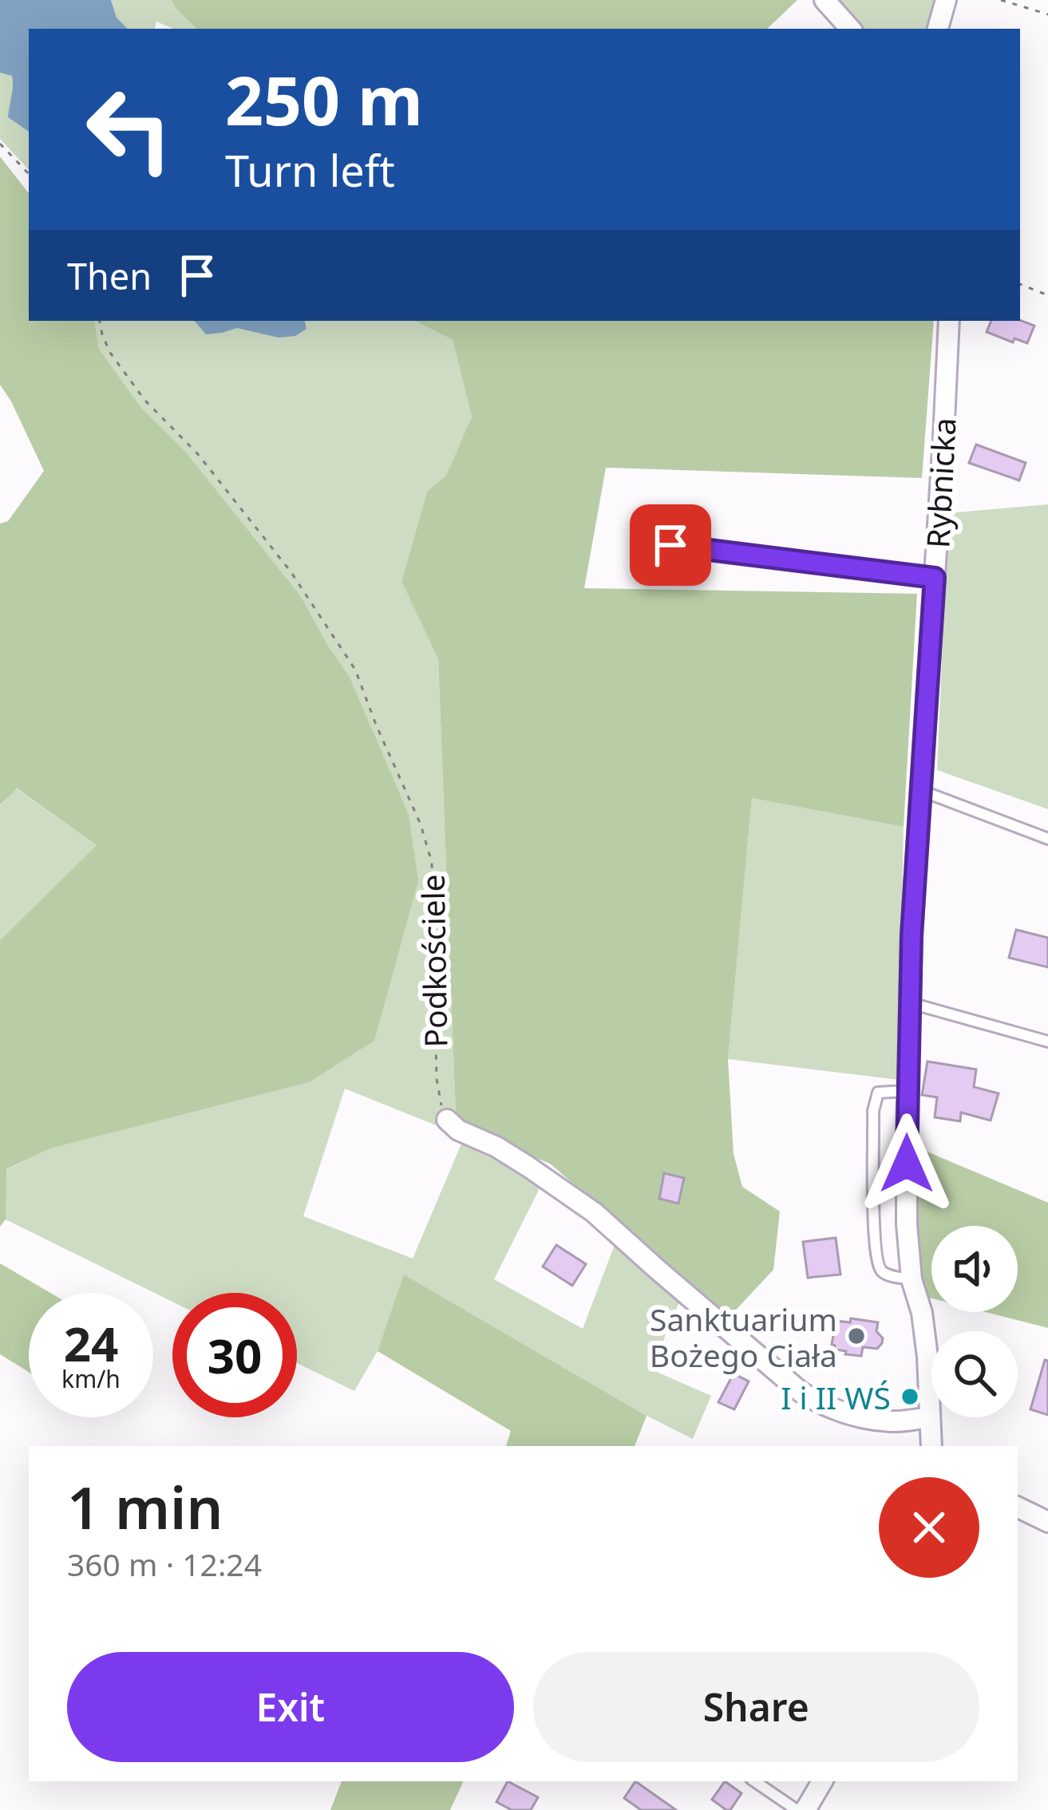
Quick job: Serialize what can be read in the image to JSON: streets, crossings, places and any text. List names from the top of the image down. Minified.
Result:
{"streets":{"street":["Rybnicka"],"path":["Podkościele"]},"places":["Sanktuarium Bożego Ciała","I i II WŚ"],"page":{"turn":["250 m","Turn left"],"then":"Then","speed":"24 km/h","limit":"30","heading":["1 min","360 m · 12:24"],"buttons":["Exit","Share"]}}
